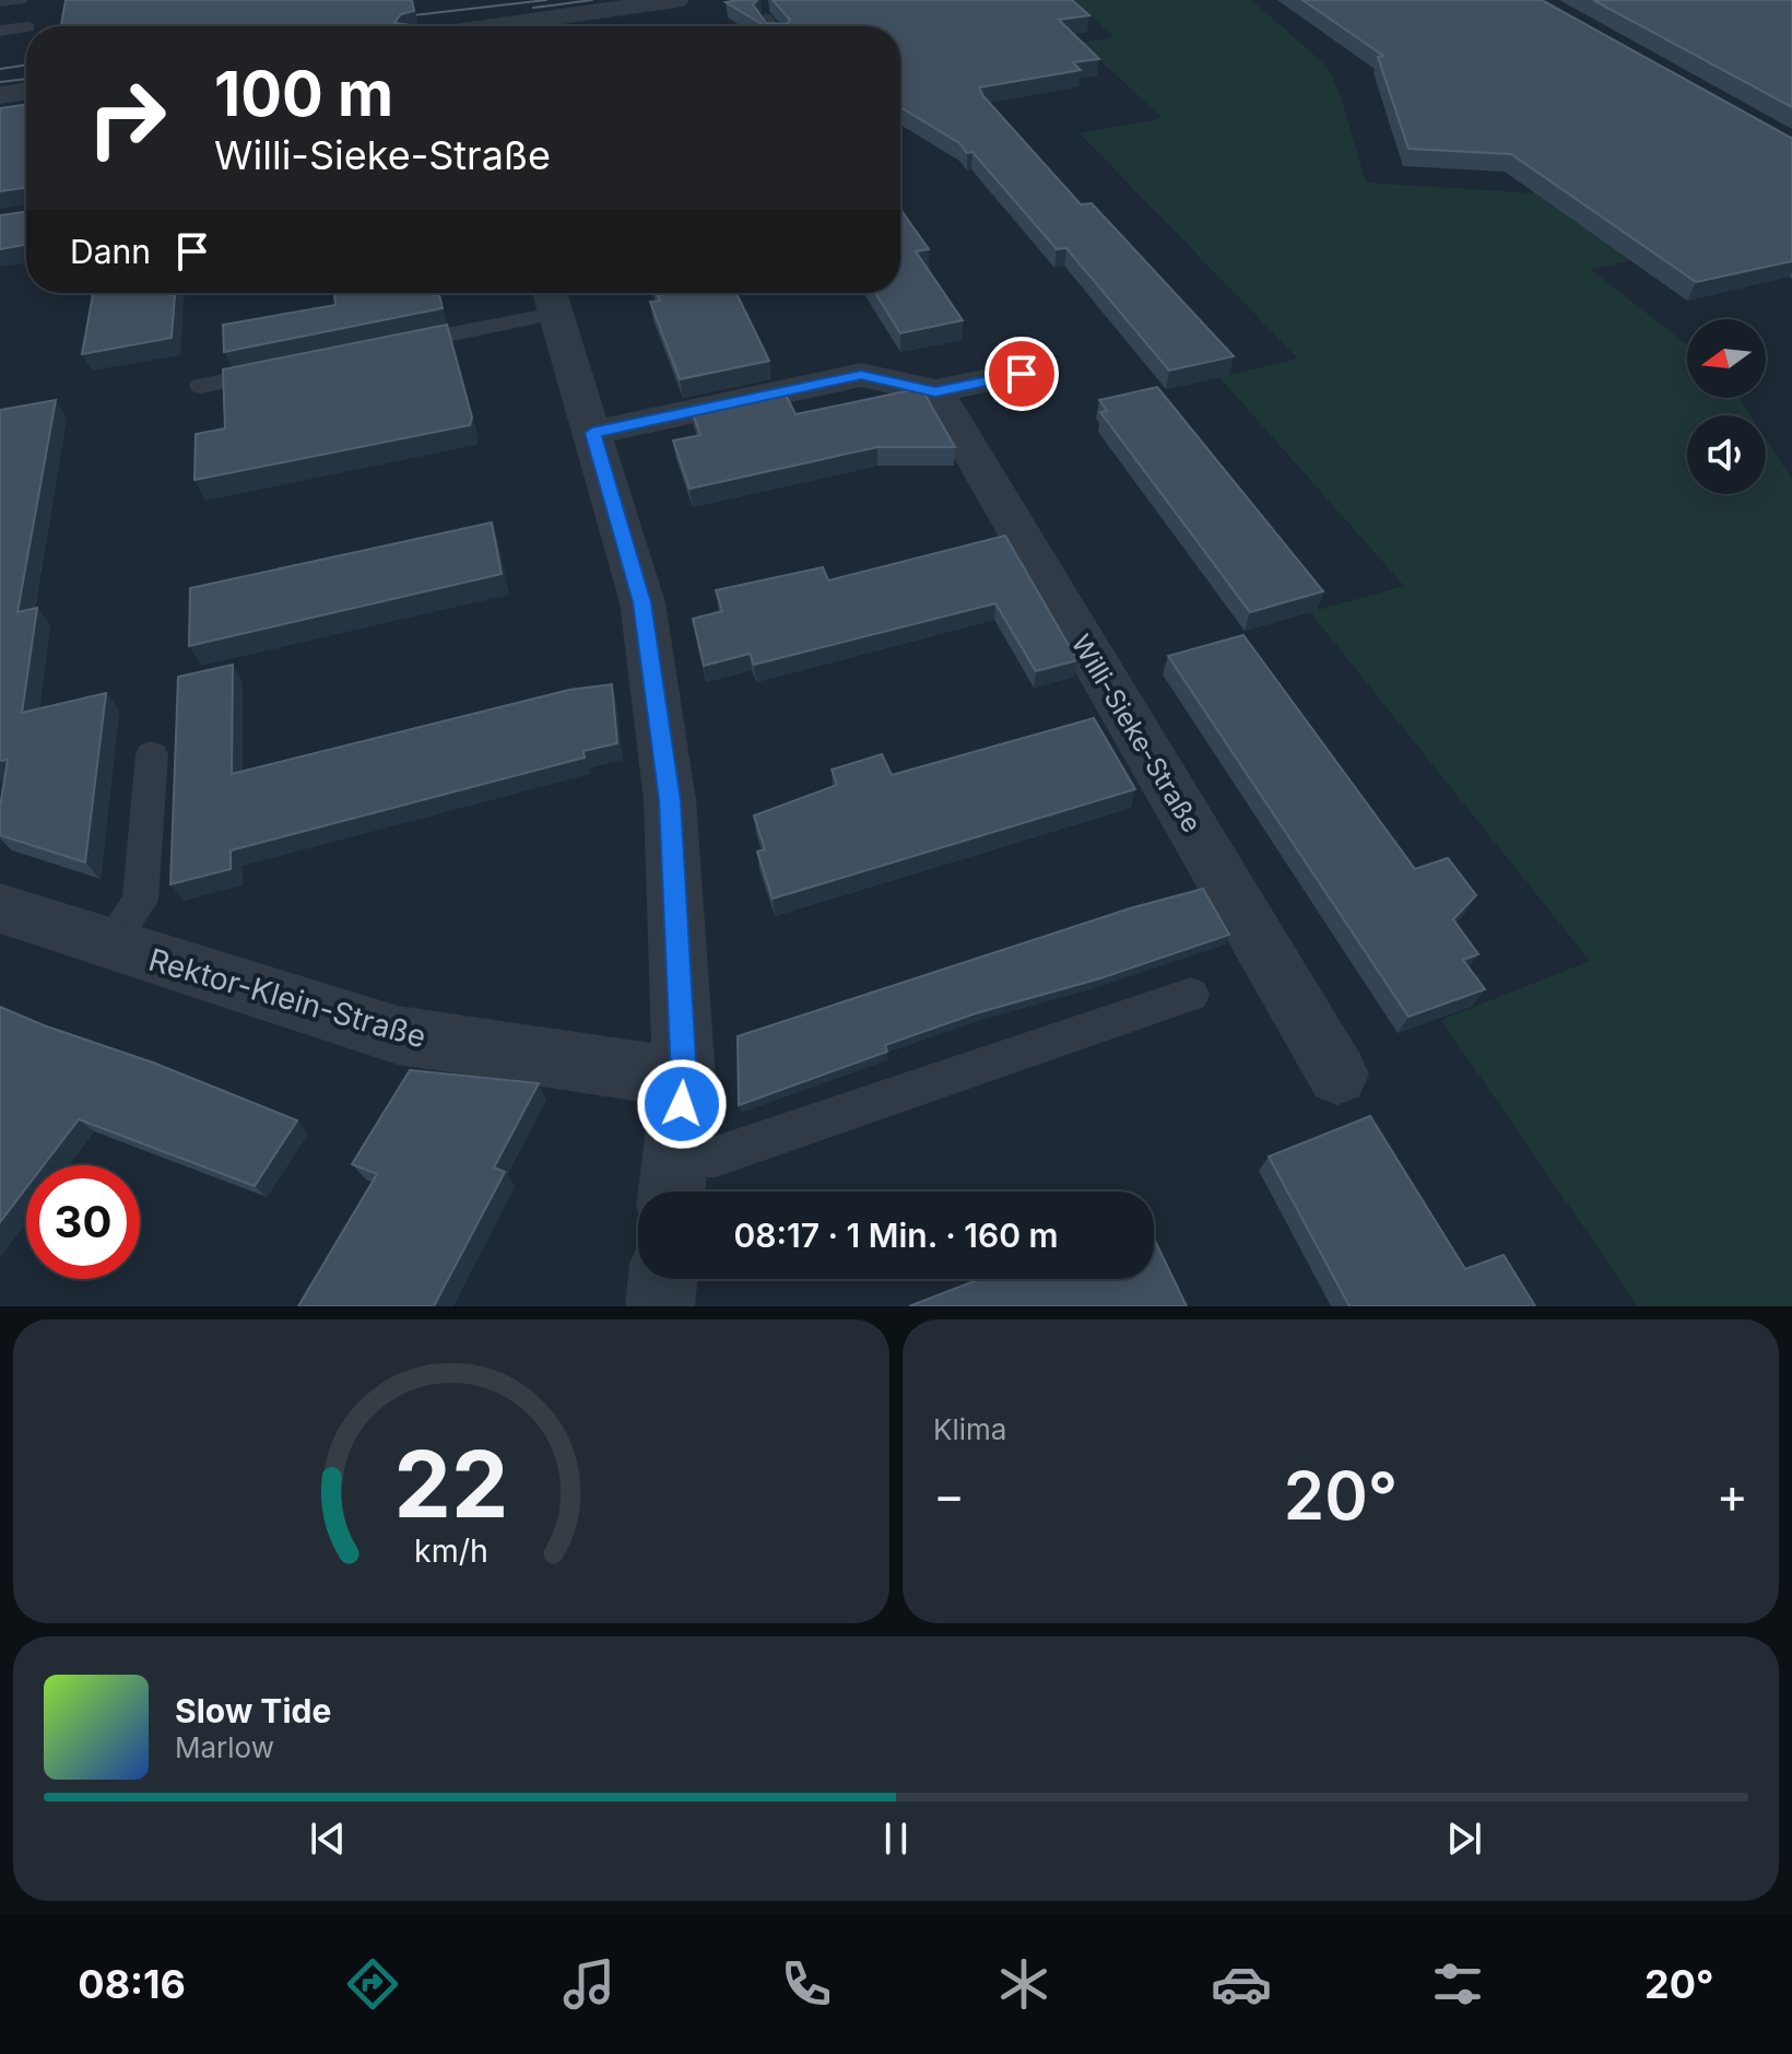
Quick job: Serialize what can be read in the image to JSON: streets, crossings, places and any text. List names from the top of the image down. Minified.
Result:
{"streets":{"street":["Willi-Sieke-Straße","Rektor-Klein-Straße"]},"north":"left","page":{"turn":["100 m","Willi-Sieke-Straße"],"then":"Dann","limit":"30","trip":"08:17 · 1 Min. · 160 m","tile":"Klima","heat":["−","20°","+"],"song":["Slow Tide","Marlow"],"tabs":["08:16","20°"],"gauge":["22","km/h"]}}
